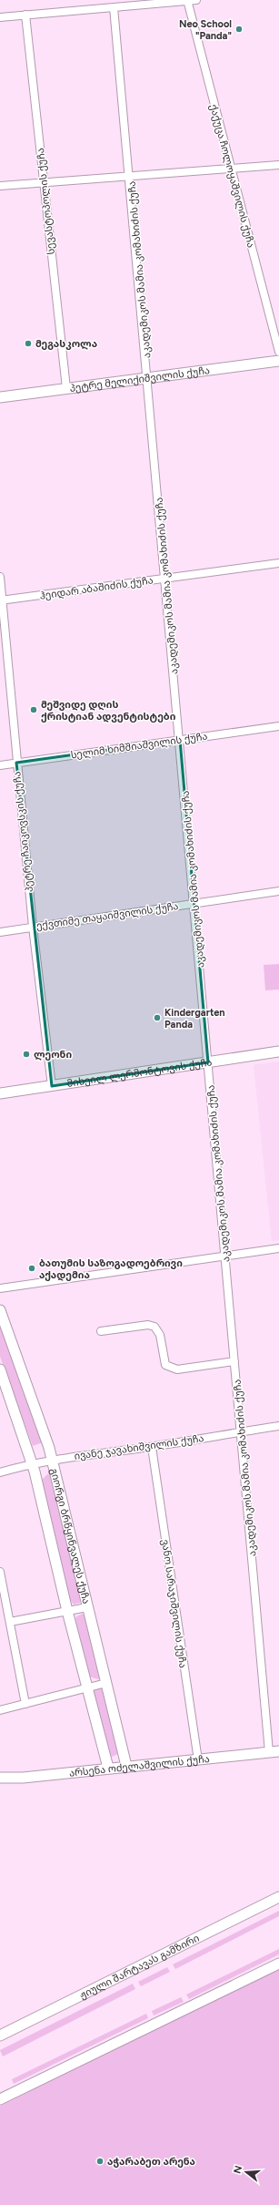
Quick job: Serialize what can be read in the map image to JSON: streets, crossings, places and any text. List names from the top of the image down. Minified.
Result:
{"streets":{"street":["ქაქუცა ჩოლოყაშვილის ქუჩა","სევასტოპოლის ქუჩა","აკადემიკოს მამია კომახიძის ქუჩა","პეტრე მელიქიშვილის ქუჩა","ჰეიდარ აბაშიძის ქუჩა","სელიმ ხიმშიაშვილის ქუჩა","პეტრე ჩაიკოვსკის ქუჩა","ექვთიმე თაყაიშვილის ქუჩა","მიხეილ ლერმონტოვის ქუჩა","ივანე ჯავახიშვილის ქუჩა","გიორგი ბრწყინვალეს ქუჩა","ვანო სარაჯიშვილის ქუჩა","არსენა ოძელაშვილის ქუჩა","ჟიული შარტავას გამზირი"]},"crossings":[["სევასტოპოლის ქუჩა","პეტრე მელიქიშვილის ქუჩა"],["აკადემიკოს მამია კომახიძის ქუჩა","პეტრე მელიქიშვილის ქუჩა"],["აკადემიკოს მამია კომახიძის ქუჩა","ჰეიდარ აბაშიძის ქუჩა"],["აკადემიკოს მამია კომახიძის ქუჩა","სელიმ ხიმშიაშვილის ქუჩა"],["აკადემიკოს მამია კომახიძის ქუჩა","ექვთიმე თაყაიშვილის ქუჩა"],["აკადემიკოს მამია კომახიძის ქუჩა","მიხეილ ლერმონტოვის ქუჩა"],["აკადემიკოს მამია კომახიძის ქუჩა","ივანე ჯავახიშვილის ქუჩა"],["აკადემიკოს მამია კომახიძის ქუჩა","არსენა ოძელაშვილის ქუჩა"],["ჰეიდარ აბაშიძის ქუჩა","პეტრე ჩაიკოვსკის ქუჩა"],["სელიმ ხიმშიაშვილის ქუჩა","პეტრე ჩაიკოვსკის ქუჩა"],["პეტრე ჩაიკოვსკის ქუჩა","ექვთიმე თაყაიშვილის ქუჩა"],["პეტრე ჩაიკოვსკის ქუჩა","მიხეილ ლერმონტოვის ქუჩა"],["ივანე ჯავახიშვილის ქუჩა","გიორგი ბრწყინვალეს ქუჩა"],["ივანე ჯავახიშვილის ქუჩა","ვანო სარაჯიშვილის ქუჩა"],["გიორგი ბრწყინვალეს ქუჩა","არსენა ოძელაშვილის ქუჩა"],["ვანო სარაჯიშვილის ქუჩა","არსენა ოძელაშვილის ქუჩა"]],"places":["Neo School \"Panda\"","მეგასკოლა","მეშვიდე დღის ქრისტიან ადვენტისტები","Kindergarten Panda","ლეონი","ბათუმის საზოგადოებრივი აქადემია","აჭარაბეთ არენა"],"north":"left"}
